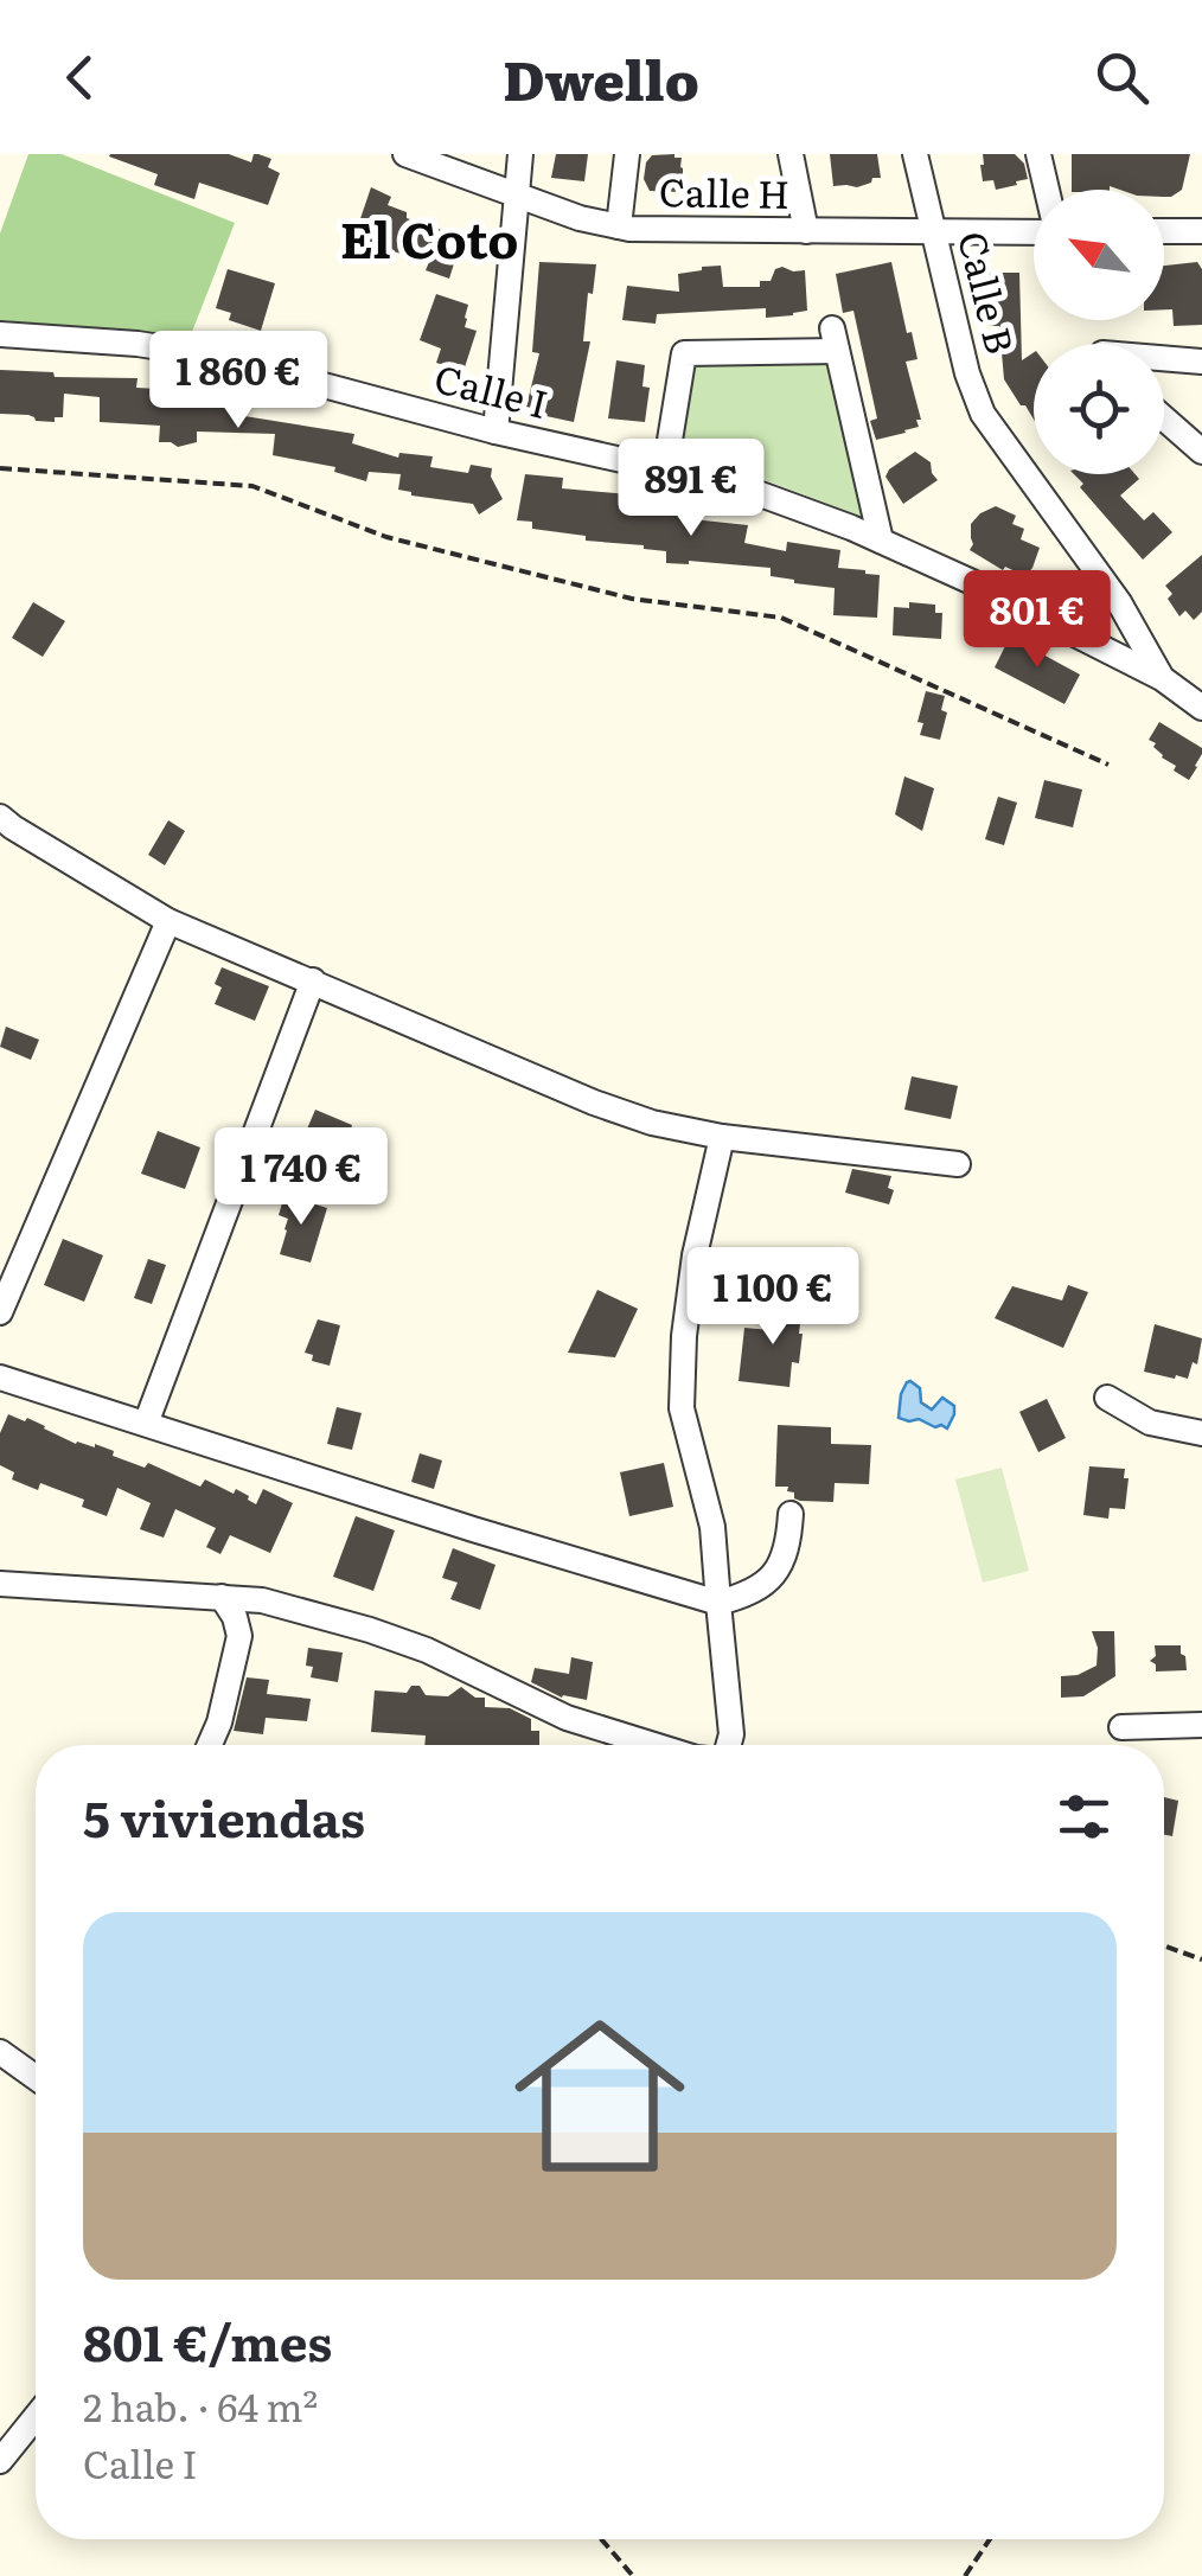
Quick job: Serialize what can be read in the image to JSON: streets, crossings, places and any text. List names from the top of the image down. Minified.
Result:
{"streets":{"street":["Calle H","Calle B","Calle I"]},"crossings":[["Calle H","Calle B"],["Calle B","Calle I"]],"districts":["El Coto"],"north":"top left","page":{"header":"Dwello","price":["1 860 €","891 €","801 €","1 740 €","1 100 €"],"heading":"5 viviendas","list":[{"name":"801 €/mes","note":"2 hab. · 64 m² · Calle I"}]}}
